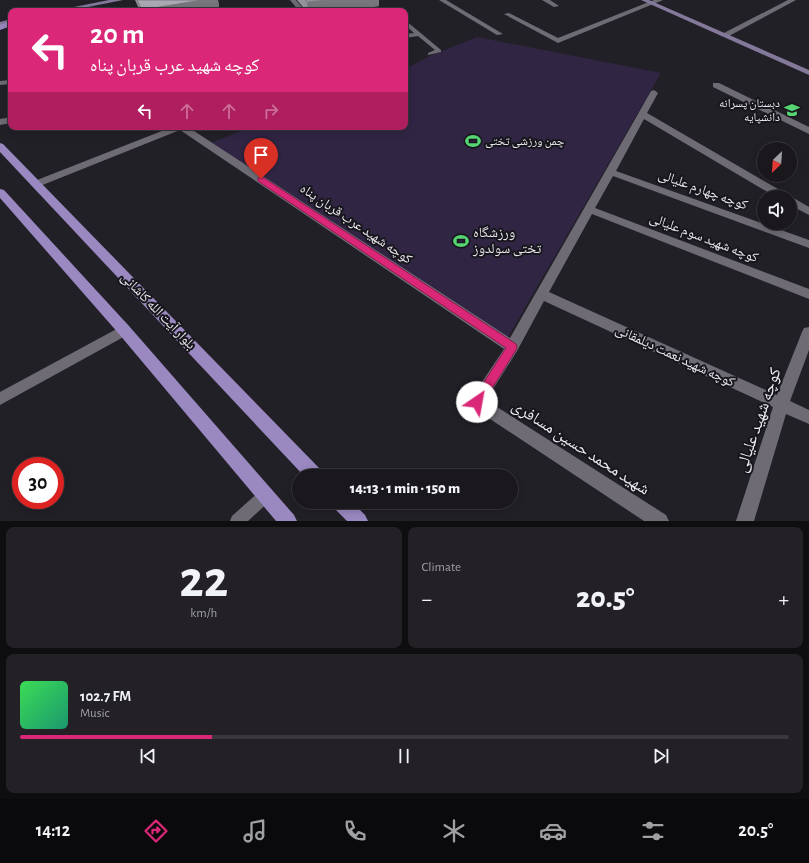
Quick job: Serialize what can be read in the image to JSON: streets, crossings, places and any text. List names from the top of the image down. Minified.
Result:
{"streets":{"main road":["بلوار آیت الله کاشانی"],"street":["کوچه چهارم علیالی","کوچه شهید عرب قربان پناه","کوچه شهید سوم علیالی","کوچه شهید نعمت دیلمقانی","کوچه شهید علیالی","شهید محمد حسین مسافری"]},"crossings":[["کوچه شهید عرب قربان پناه","شهید محمد حسین مسافری"],["کوچه شهید نعمت دیلمقانی","کوچه شهید علیالی"]],"places":{"school or university":["دبستان پسرانه دانشپایه"],"sports":["چمن ورزشی تختی","ورزشگاه تختی سولدوز"]},"north":"bottom left","page":{"turn":["20 m","کوچه شهید عرب قربان پناه"],"limit":"30","trip":"14:13 · 1 min · 150 m","tile":[["22","km/h"],"Climate"],"heat":["−","20.5°","+"],"song":["102.7 FM","Music"],"tabs":["14:12","20.5°"]}}
